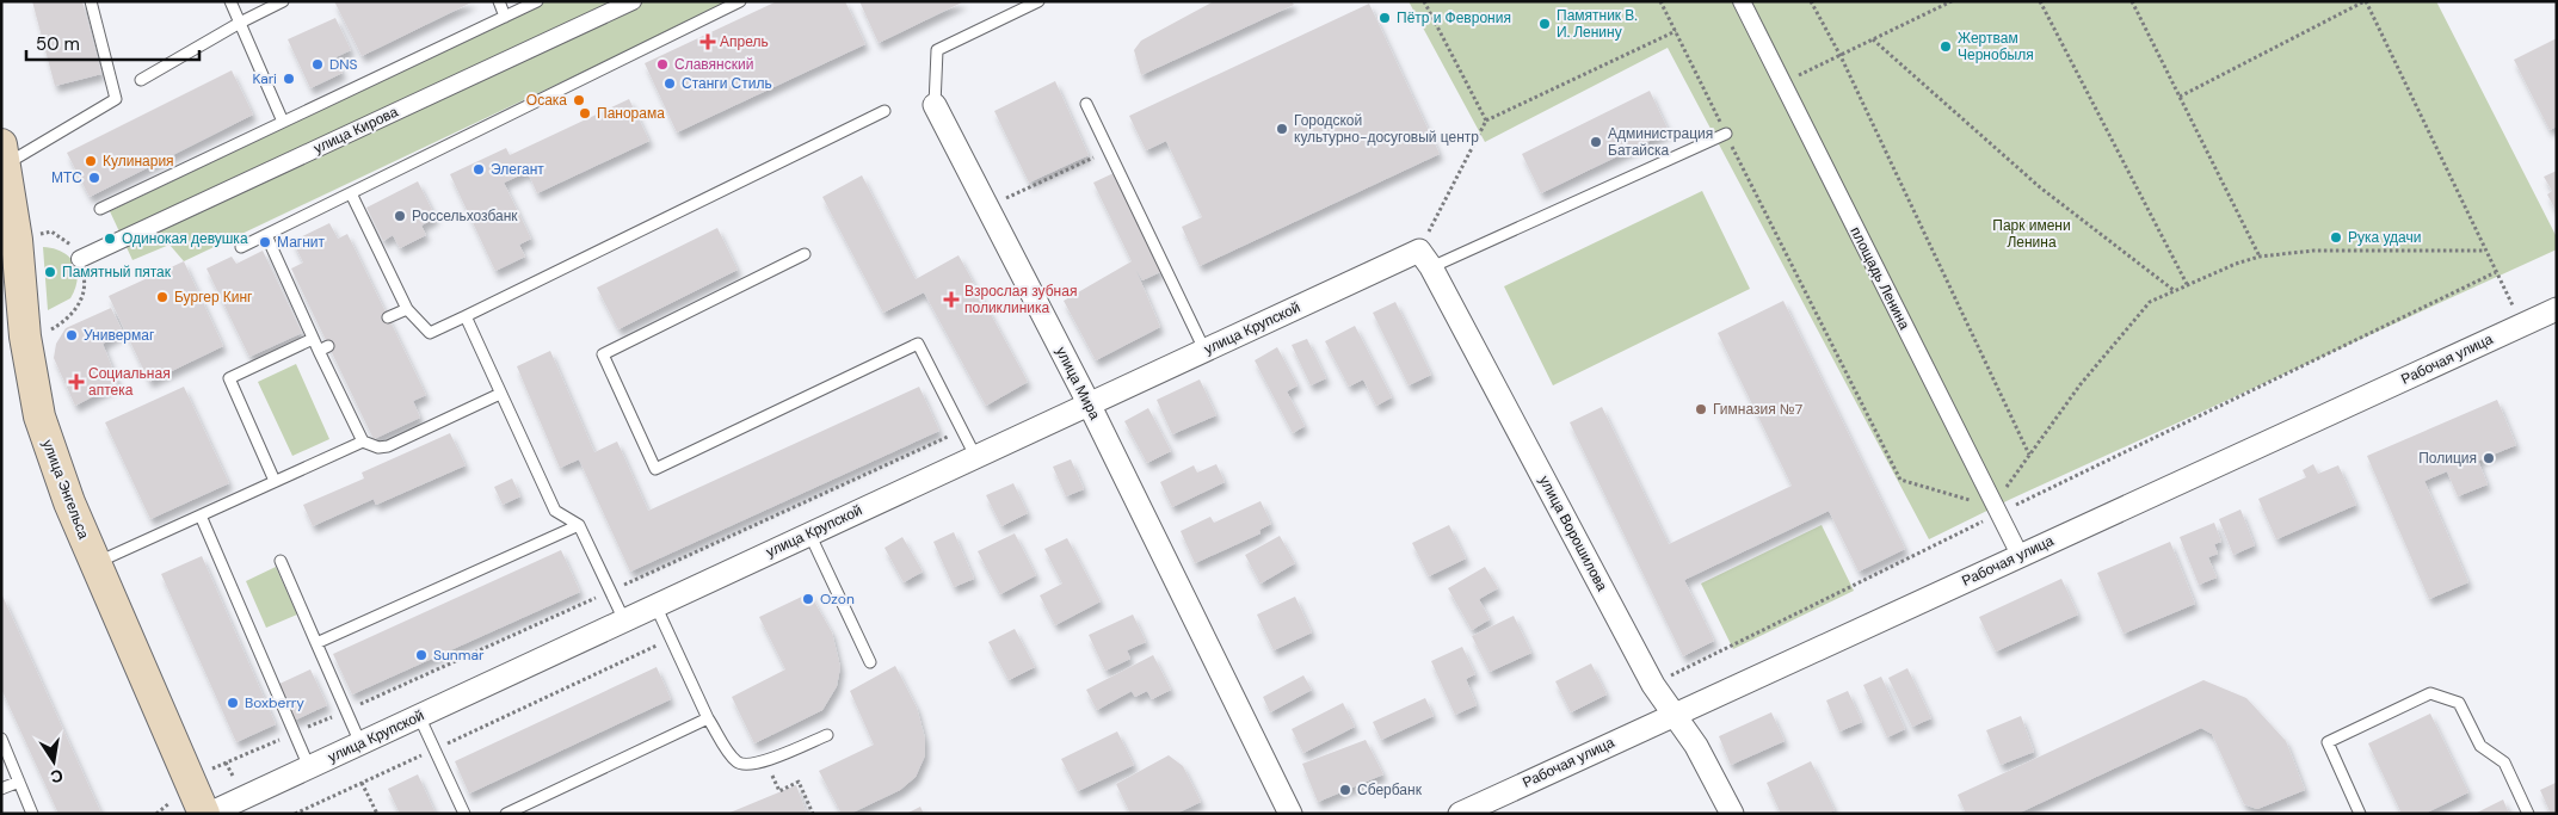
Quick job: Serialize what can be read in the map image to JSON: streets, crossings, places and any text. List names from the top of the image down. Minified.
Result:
{"streets":{"main road":["улица Энгельса"],"street":["улица Кирова","площадь Ленина","улица Крупской","Рабочая улица","улица Мира","улица Ворошилова"]},"crossings":[["площадь Ленина","Рабочая улица"],["улица Крупской","улица Мира"],["улица Крупской","улица Энгельса"],["улица Крупской","улица Ворошилова"],["Рабочая улица","улица Ворошилова"]],"parks":["Парк имени Ленина"],"places":{"other":["Пётр и Феврония","Памятник В. И. Ленину","Жертвам Чернобыля","DNS","Славянский","Kari","Станги Стиль","Осака","Панорама","Городской культурно-досуговый центр","Администрация Батайска","Кулинария","Элегант","МТС","Россельхозбанк","Рука удачи","Одинокая девушка","Магнит","Памятный пятак","Бургер Кинг","Универмаг","Гимназия №7","Полиция","Ozon","Sunmar","Boxberry","Сбербанк"],"health":["Апрель","Взрослая зубная поликлиника","Социальная аптека"]},"scale_bar":"50 m","north":"bottom"}
